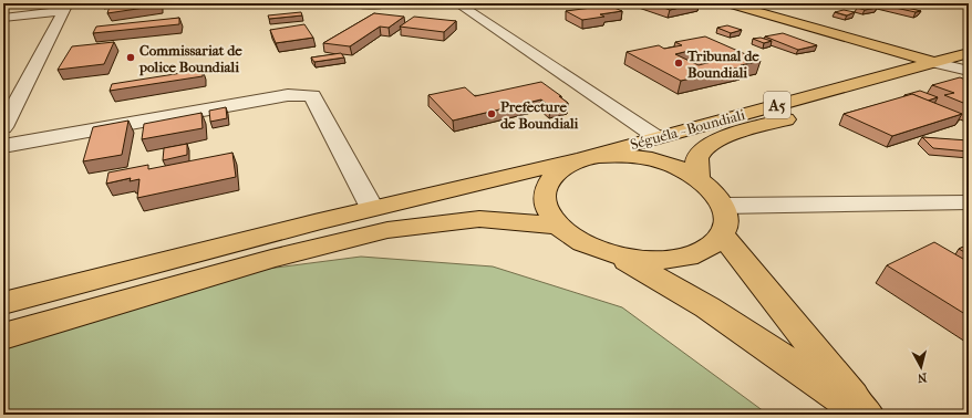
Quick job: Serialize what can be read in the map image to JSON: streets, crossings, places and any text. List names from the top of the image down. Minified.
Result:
{"streets":{"main road":["A5","Séguéla - Boundiali"]},"places":["Commissariat de police Boundiali","Tribunal de Boundiali","Prefecture de Boundiali"],"north":"bottom"}
